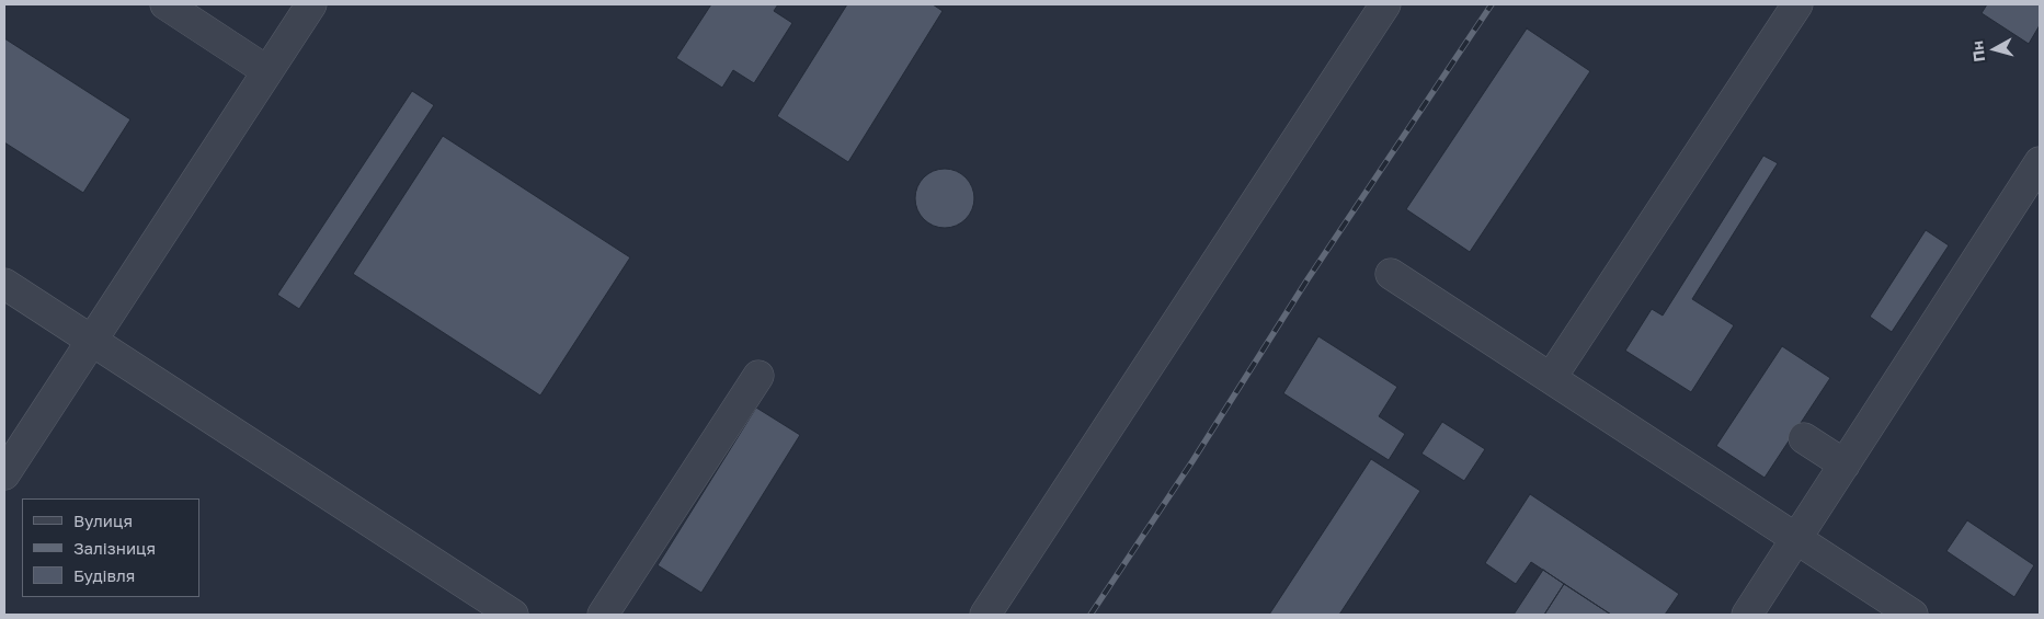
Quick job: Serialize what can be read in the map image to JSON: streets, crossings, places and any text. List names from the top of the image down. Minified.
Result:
{"legend":["Вулиця","Залізниця","Будівля"],"north":"left"}
